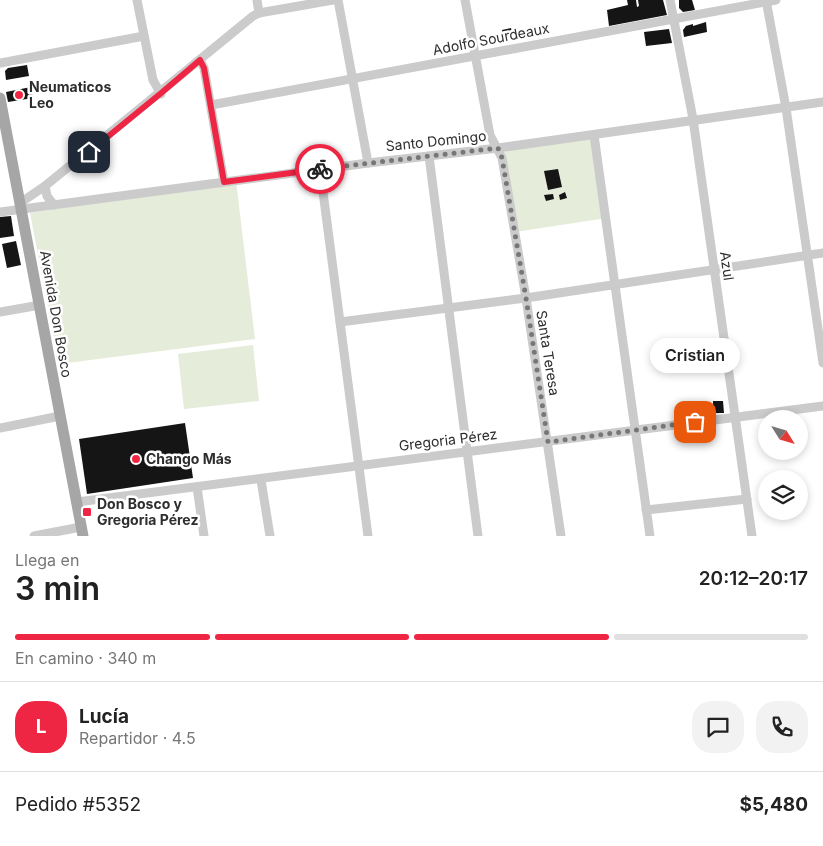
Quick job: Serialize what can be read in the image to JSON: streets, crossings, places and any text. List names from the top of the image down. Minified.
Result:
{"streets":{"main road":["Avenida Don Bosco"],"street":["Adolfo Sourdeaux","Santo Domingo","Azul","Santa Teresa","Gregoria Pérez"]},"crossings":[["Adolfo Sourdeaux","Azul"],["Adolfo Sourdeaux","Santa Teresa"],["Santo Domingo","Azul"],["Santo Domingo","Avenida Don Bosco"],["Santo Domingo","Santa Teresa"],["Azul","Gregoria Pérez"],["Avenida Don Bosco","Gregoria Pérez"],["Santa Teresa","Gregoria Pérez"]],"places":{"other":["Neumaticos Leo","Cristian","Chango Más"],"transit":["Don Bosco y Gregoria Pérez"]},"north":"bottom right","page":{"bubble":"Cristian","heading":["3 min","Llega en","20:12–20:17"],"panel":["Lucía","Repartidor · 4.5","Pedido #5352","$5,480"],"bar":"En camino · 340 m","round":"L"}}
